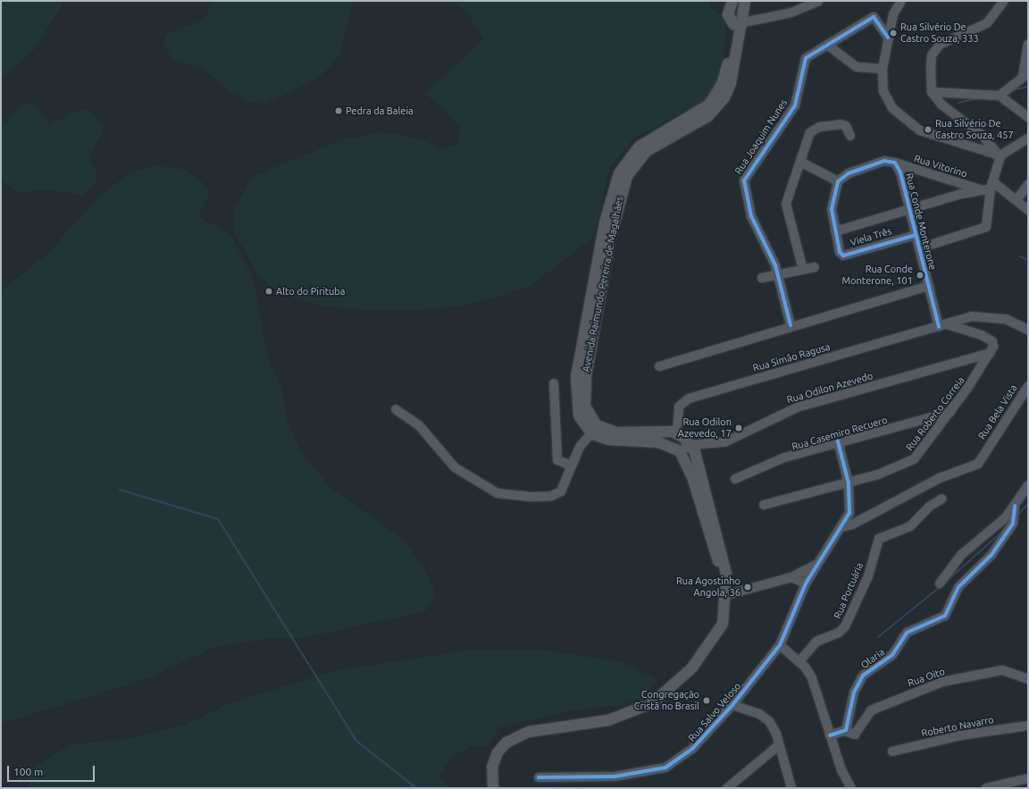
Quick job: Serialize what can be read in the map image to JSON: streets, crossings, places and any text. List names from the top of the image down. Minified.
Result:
{"streets":{"main road":["Avenida Raimundo Pereira de Magalhães"],"street":["Rua Joaquim Nunes","Rua Vitorino","Rua Conde Monterone","Viela Três","Rua Simão Ragusa","Rua Odilon Azevedo","Rua Bela Vista","Rua Roberto Correia","Rua Casemiro Recuero","Rua Portuária","Olaria","Rua Oito","Rua Salvo Veloso","Roberto Navarro"]},"crossings":[["Rua Vitorino","Rua Conde Monterone"],["Rua Conde Monterone","Viela Três"],["Rua Conde Monterone","Rua Simão Ragusa"],["Avenida Raimundo Pereira de Magalhães","Rua Simão Ragusa"],["Rua Odilon Azevedo","Rua Roberto Correia"],["Rua Bela Vista","Rua Salvo Veloso"],["Rua Roberto Correia","Rua Casemiro Recuero"],["Rua Roberto Correia","Rua Salvo Veloso"],["Rua Casemiro Recuero","Rua Salvo Veloso"],["Olaria","Rua Oito"]],"places":["Rua Silvério De Castro Souza, 333","Pedra da Baleia","Rua Silvério De Castro Souza, 457","Rua Conde Monterone, 101","Alto do Pirituba","Rua Odilon Azevedo, 17","Rua Agostinho Angola, 36","Congregação Cristã no Brasil"],"scale_bar":"100 m"}
